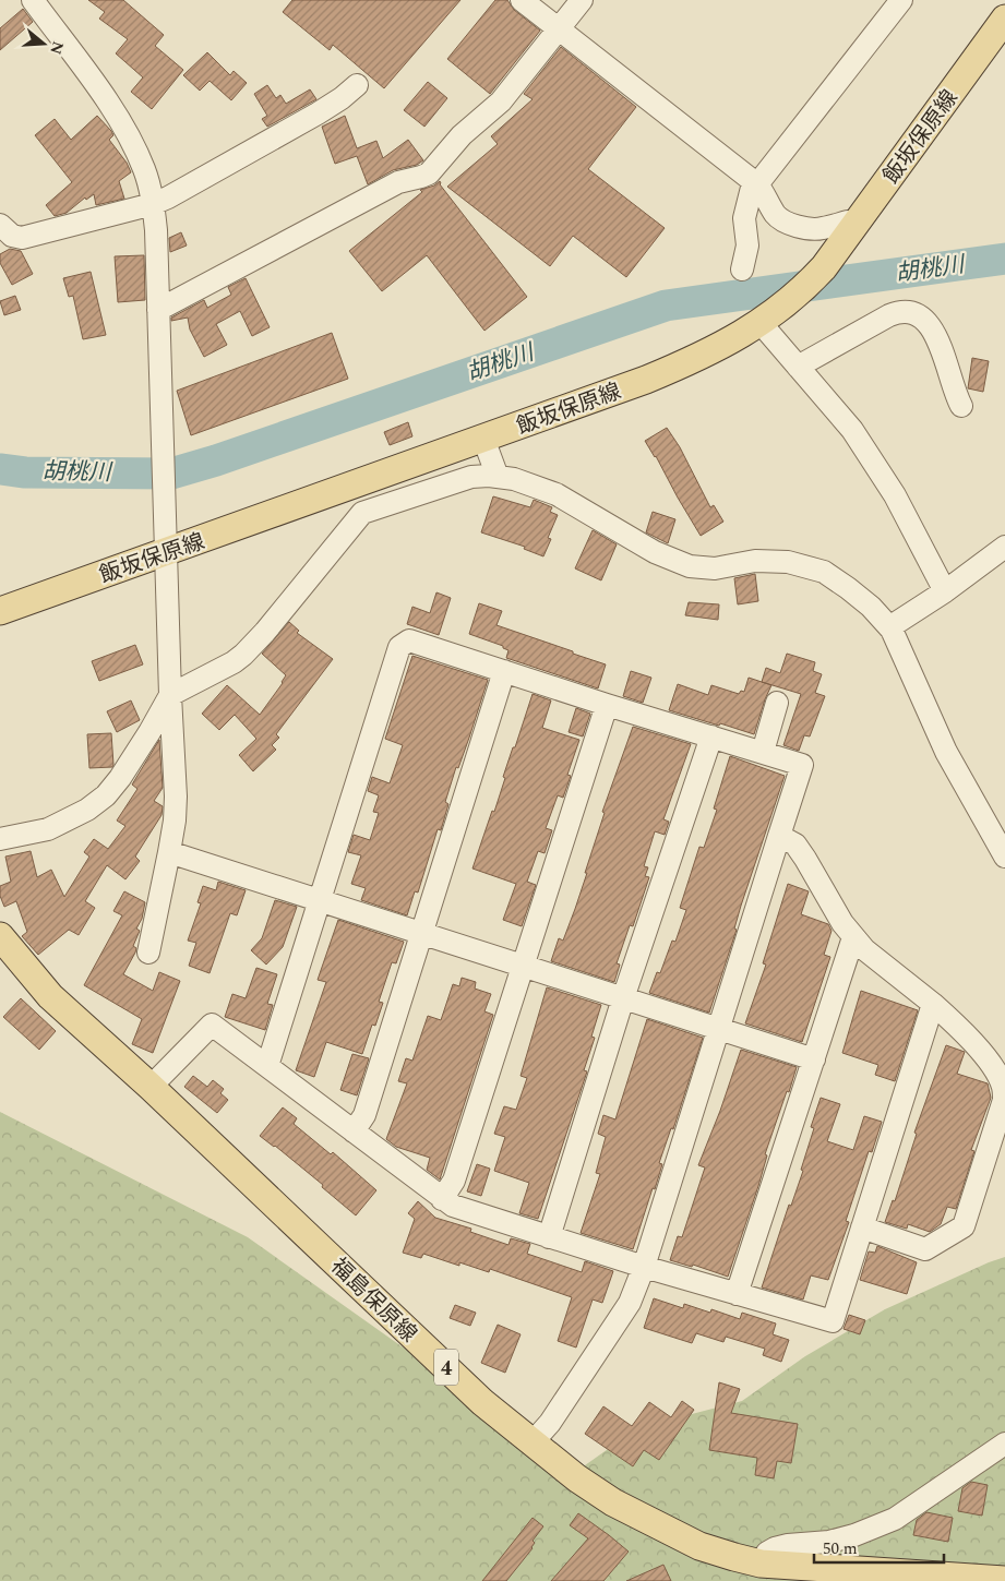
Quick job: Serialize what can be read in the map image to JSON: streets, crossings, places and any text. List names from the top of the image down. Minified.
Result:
{"streets":{"main road":["飯坂保原線","福島保原線","4"]},"water":["胡桃川"],"scale_bar":"50 m","north":"right"}
